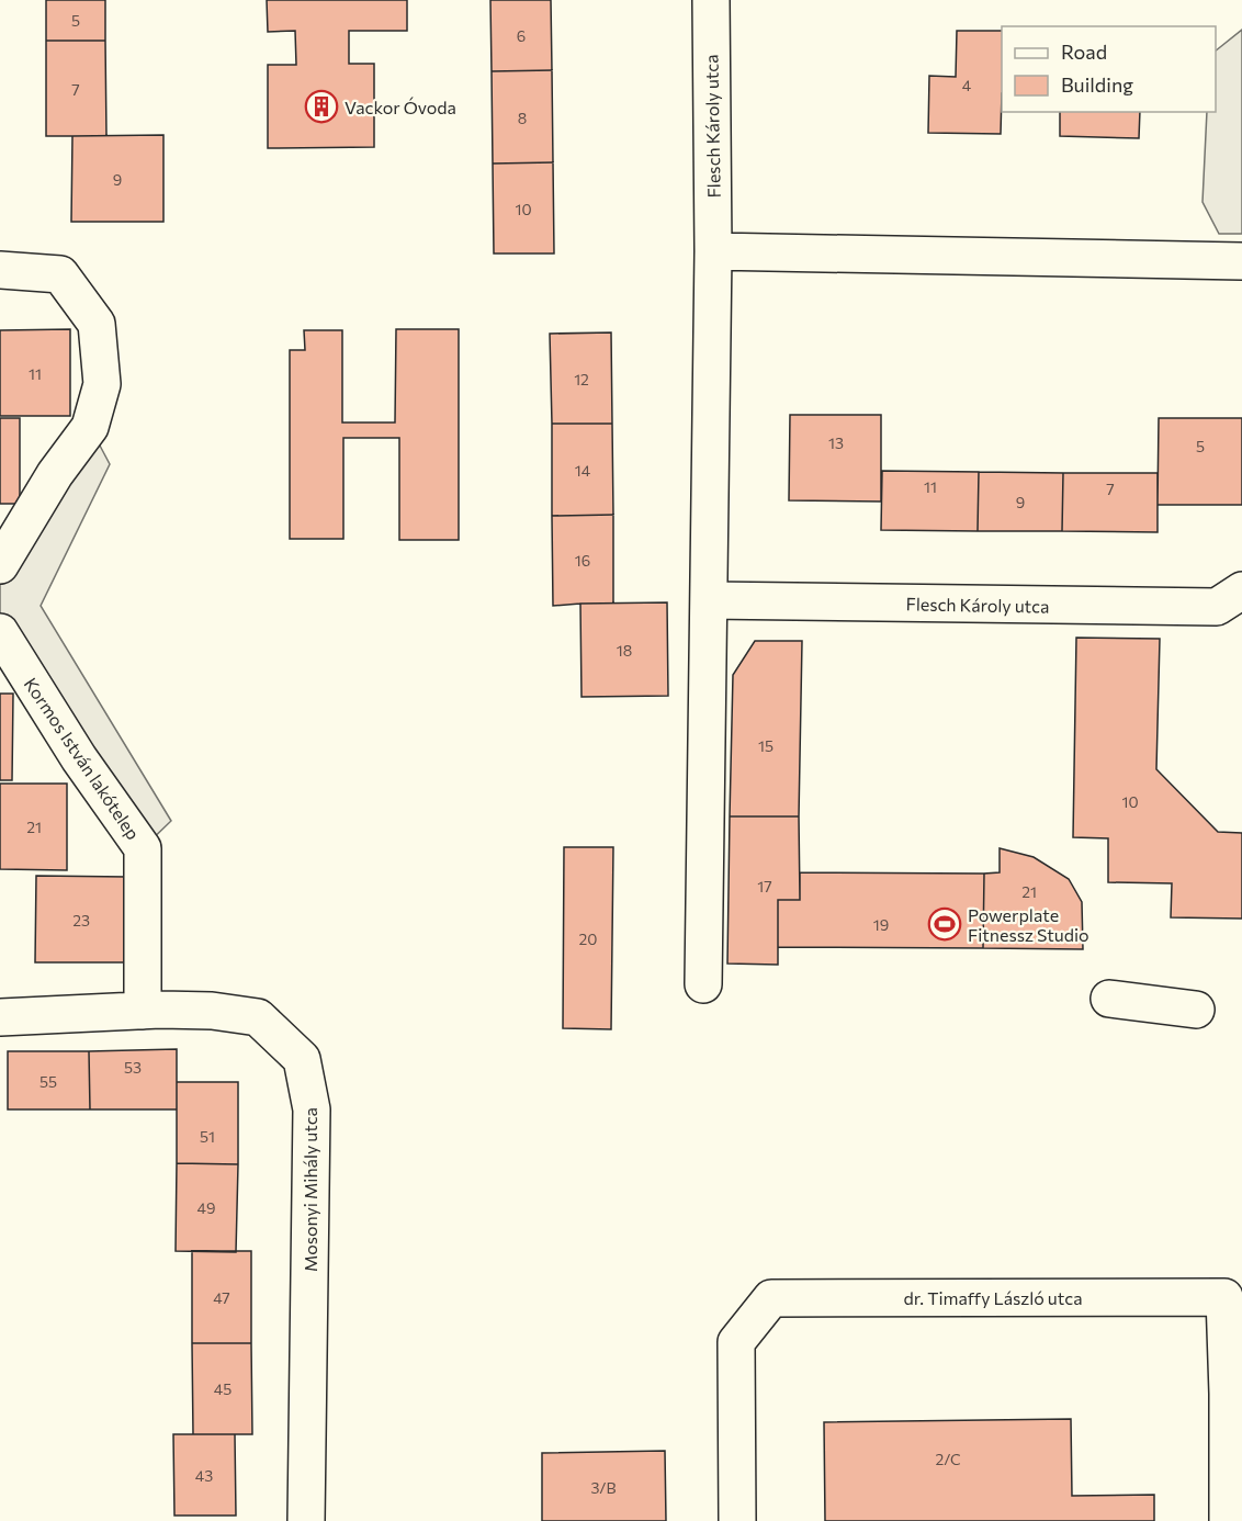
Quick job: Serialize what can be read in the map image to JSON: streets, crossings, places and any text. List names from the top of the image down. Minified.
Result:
{"streets":{"street":["Flesch Károly utca","Kormos István lakótelep","Mosonyi Mihály utca","dr. Timaffy László utca"]},"crossings":[["Kormos István lakótelep","Mosonyi Mihály utca"]],"places":{"building":["Vackor Óvoda"],"sports":["Powerplate Fitnessz Studio"]},"house_numbers":["5","6","4","7","8","9","10","11","12","13","5","14","11","7","9","16","18","15","10","21","17","21","23","19","20","53","55","51","49","47","45","2/C","43","3/B"],"legend":["Road","Building"]}
